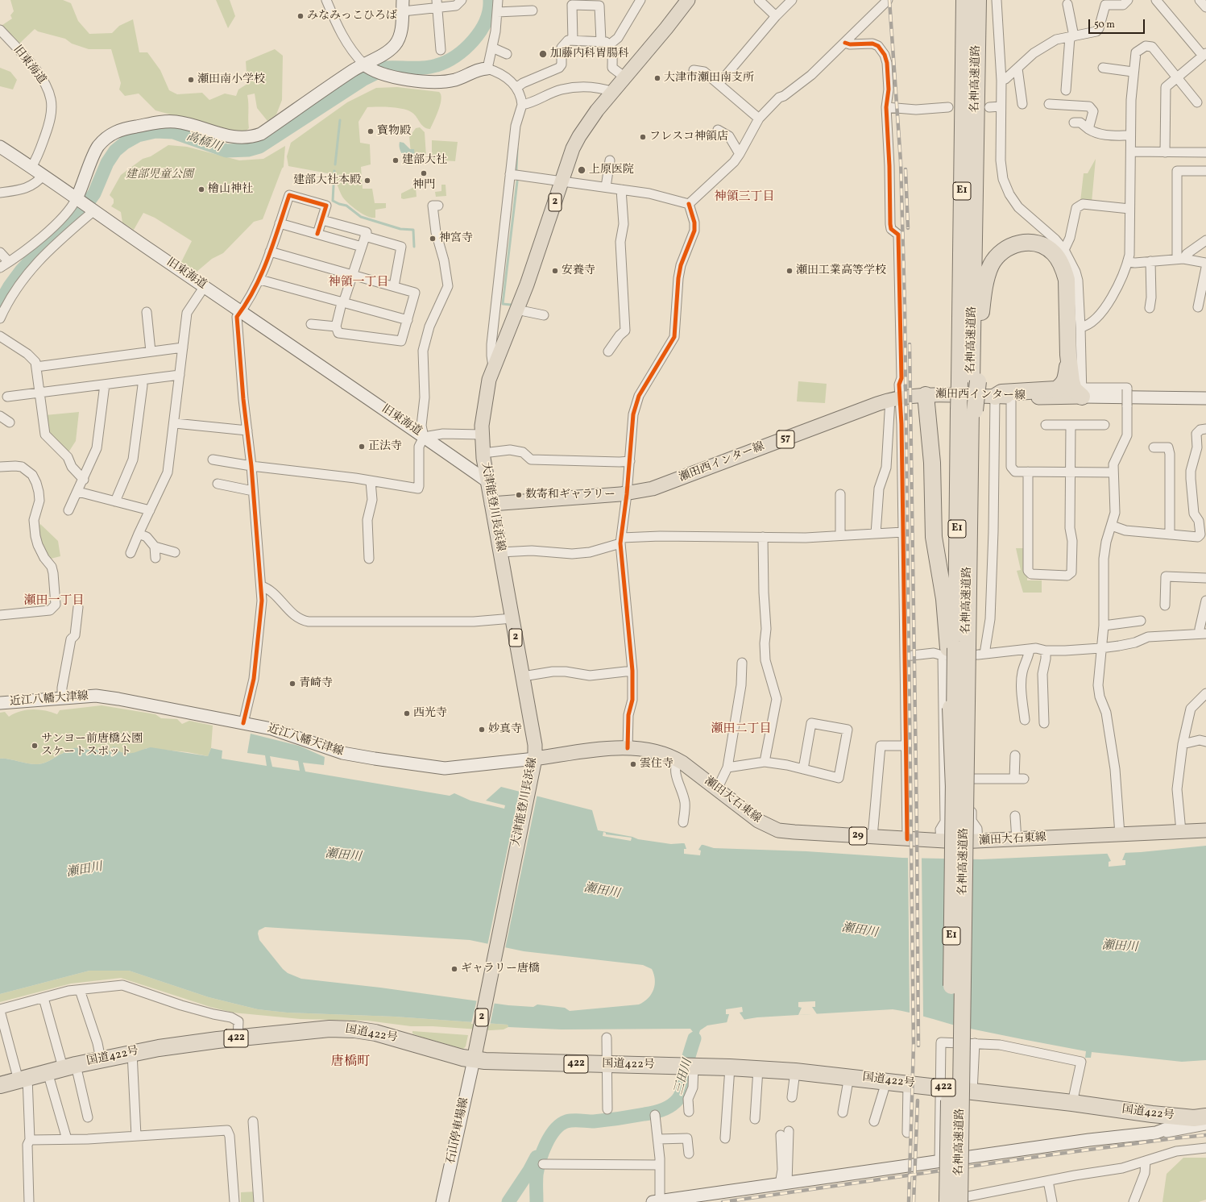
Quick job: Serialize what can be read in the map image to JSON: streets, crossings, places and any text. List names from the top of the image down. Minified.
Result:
{"streets":{"highway":["名神高速道路","E1","国道422号","422"],"main road":["2","瀬田西インター線","57","大津能登川長浜線","瀬田大石東線","29"],"street":["旧東海道","近江八幡大津線","石山停車場線"]},"crossings":[["旧東海道","大津能登川長浜線"],["瀬田西インター線","大津能登川長浜線"],["大津能登川長浜線","近江八幡大津線"],["大津能登川長浜線","瀬田大石東線"],["大津能登川長浜線","国道422号"],["大津能登川長浜線","石山停車場線"],["近江八幡大津線","瀬田大石東線"],["国道422号","石山停車場線"]],"districts":["神領三丁目","神領一丁目","瀬田一丁目","瀬田二丁目","唐橋町"],"water":["高橋川","瀬田川","三田川"],"parks":["建部児童公園"],"places":["みなみっこひろば","加藤内科胃腸科","大津市瀬田南支所","瀬田南小学校","寳物殿","フレスコ神領店","建部大社","上原医院","神門","建部大社本殿","檜山神社","神宮寺","安養寺","瀬田工業高等学校","正法寺","数寄和ギャラリー","青崎寺","西光寺","妙真寺","サンヨー前唐橋公園 スケートスポット","雲住寺","ギャラリー唐橋"],"scale_bar":"50 m"}
